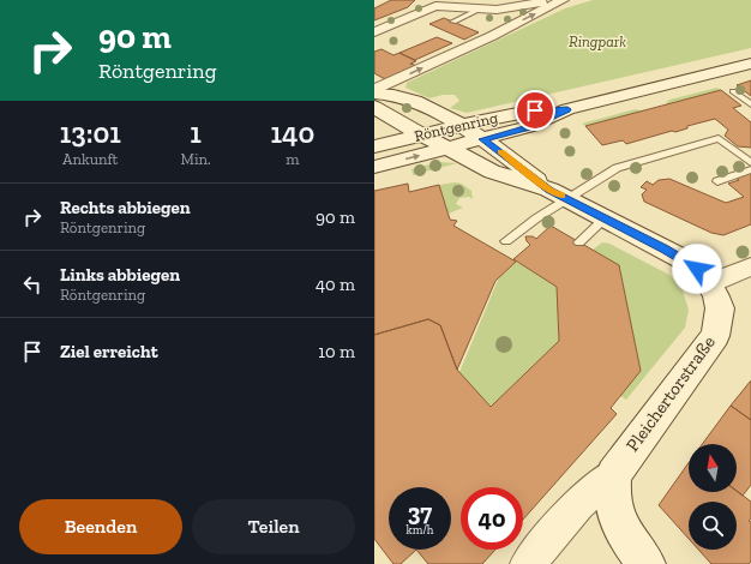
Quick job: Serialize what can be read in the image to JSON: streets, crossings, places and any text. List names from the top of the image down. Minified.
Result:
{"streets":{"main road":["Röntgenring","Pleichertorstraße"]},"crossings":[["Röntgenring","Pleichertorstraße"]],"parks":["Ringpark"],"north":"top","page":{"turn":["90 m","Röntgenring"],"eta":["13:01","Ankunft","1","Min.","140","m"],"list":[{"name":"Rechts abbiegen","note":"Röntgenring","value":"90 m"},{"name":"Links abbiegen","note":"Röntgenring","value":"40 m"},{"name":"Ziel erreicht","value":"10 m"}],"speed":"37 km/h","limit":"40","buttons":["Beenden","Teilen"]}}
